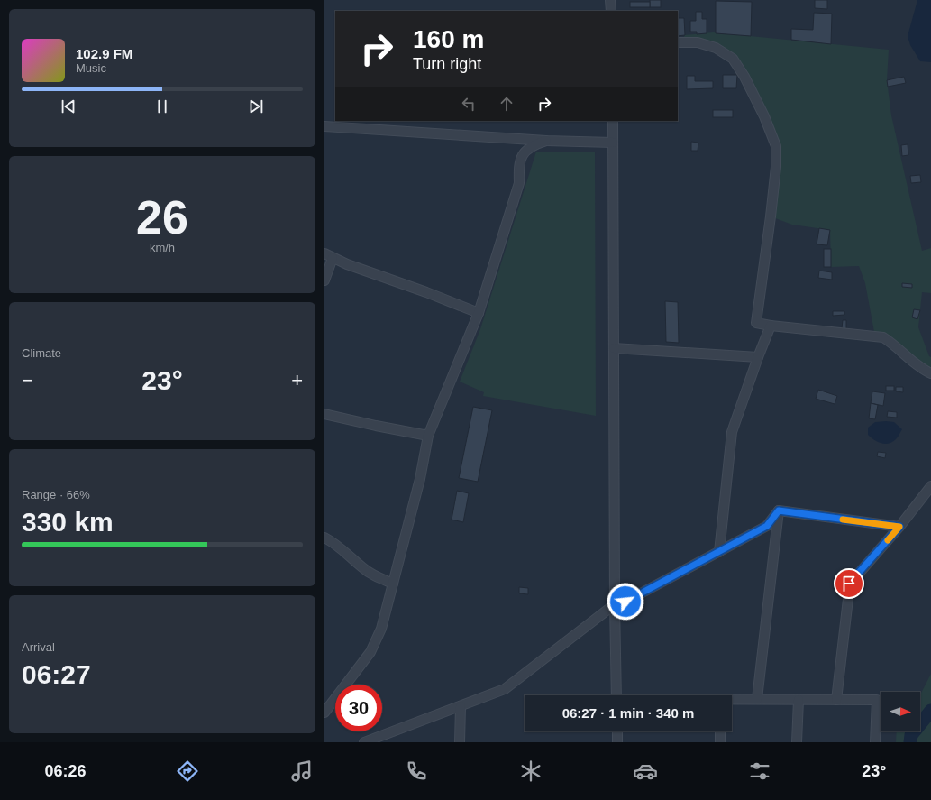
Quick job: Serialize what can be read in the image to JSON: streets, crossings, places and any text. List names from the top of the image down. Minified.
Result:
{"north":"right","page":{"turn":["160 m","Turn right"],"song":["102.9 FM","Music"],"tile":[["26","km/h"],"Climate",["Range · 66%","330 km"],["Arrival","06:27"]],"heat":["−","23°","+"],"limit":"30","trip":"06:27 · 1 min · 340 m","tabs":["06:26","23°"]}}
